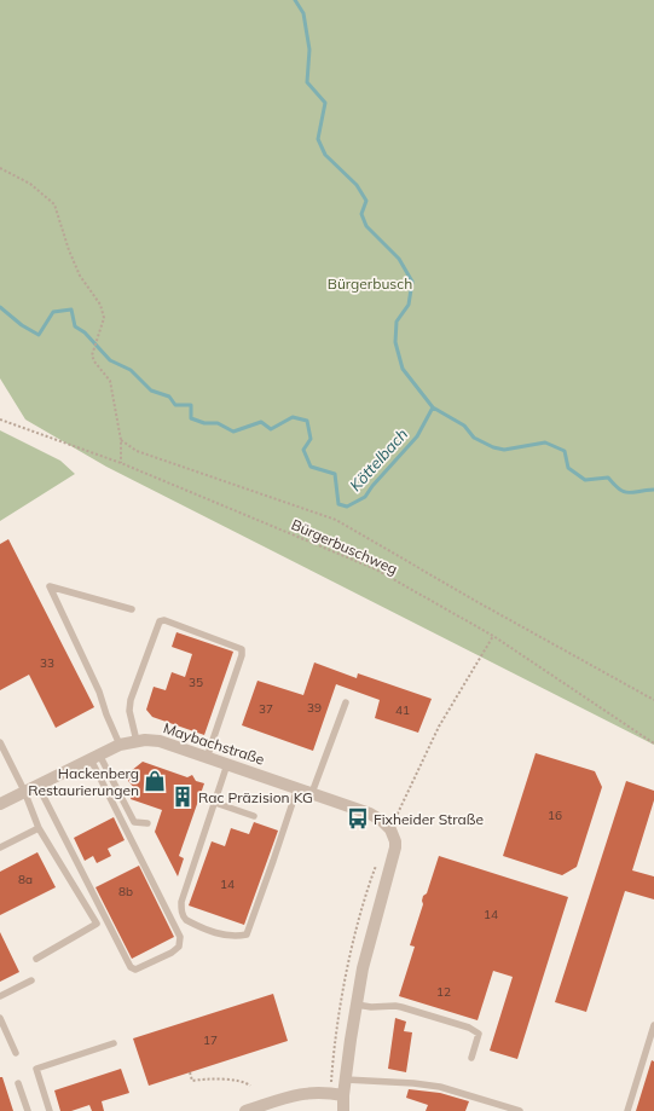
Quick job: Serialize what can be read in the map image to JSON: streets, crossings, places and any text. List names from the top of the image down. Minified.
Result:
{"streets":{"street":["Maybachstraße"],"path":["Bürgerbuschweg"]},"water":["Köttelbach"],"parks":["Bürgerbusch"],"places":{"shop":["Hackenberg Restaurierungen"],"building":["Rac Präzision KG"],"bus stop":["Fixheider Straße"]},"house_numbers":["33","35","39","37","41","16","8a","14","8b","14","12","17"]}
